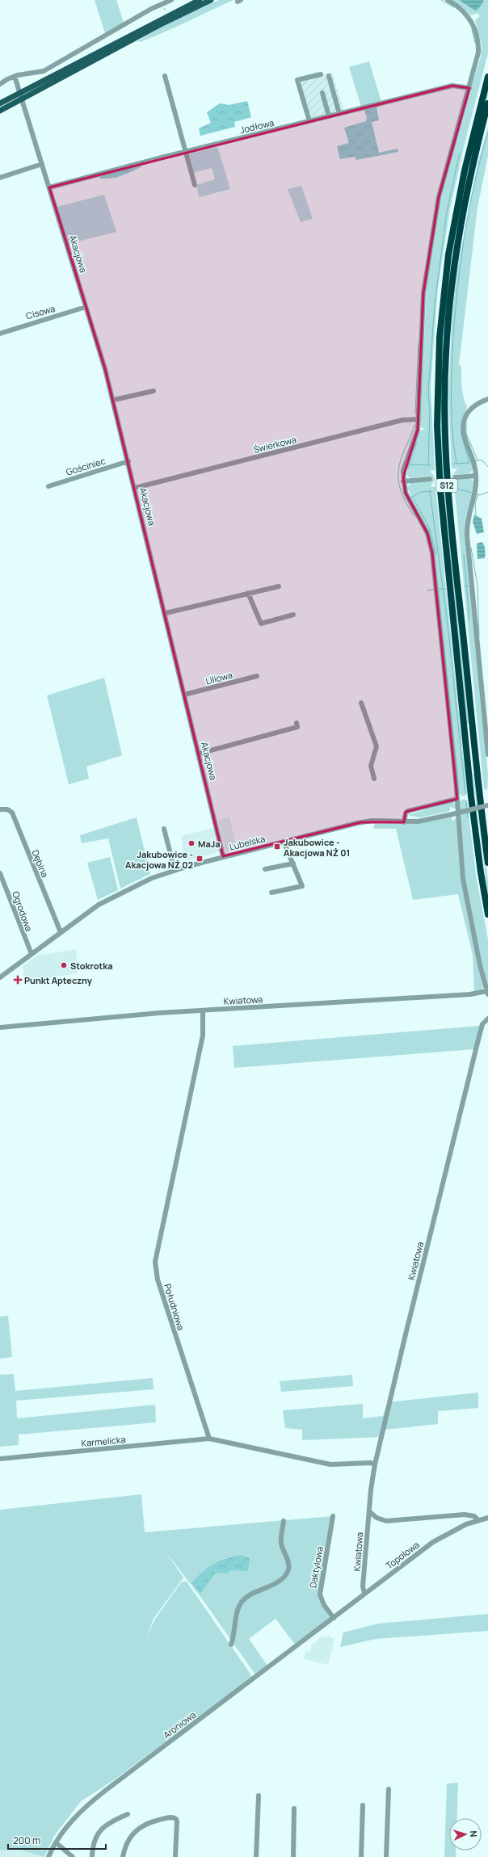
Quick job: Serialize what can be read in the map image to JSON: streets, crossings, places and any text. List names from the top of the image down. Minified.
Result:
{"streets":{"highway":["S12"],"street":["Jodłowa","Akacjowa","Cisowa","Świerkowa","Gościniec","Liliowa","Lubelska","Dębina","Ogrodowa","Kwiatowa","Południowa","Karmelicka","Topolowa","Daktylowa","Aroniowa"]},"crossings":[["Jodłowa","Akacjowa"],["Akacjowa","Cisowa"],["Akacjowa","Świerkowa"],["Akacjowa","Gościniec"],["Akacjowa","Liliowa"],["Akacjowa","Lubelska"],["Lubelska","Dębina"],["Lubelska","Ogrodowa"],["Kwiatowa","Południowa"],["Kwiatowa","Topolowa"],["Południowa","Karmelicka"],["Topolowa","Daktylowa"],["Topolowa","Aroniowa"],["Daktylowa","Aroniowa"]],"places":{"other":["MaJa","Stokrotka"],"transit":["Jakubowice - Akacjowa NŻ 01","Jakubowice - Akacjowa NŻ 02"],"health":["Punkt Apteczny"]},"scale_bar":"200 m","north":"right"}
